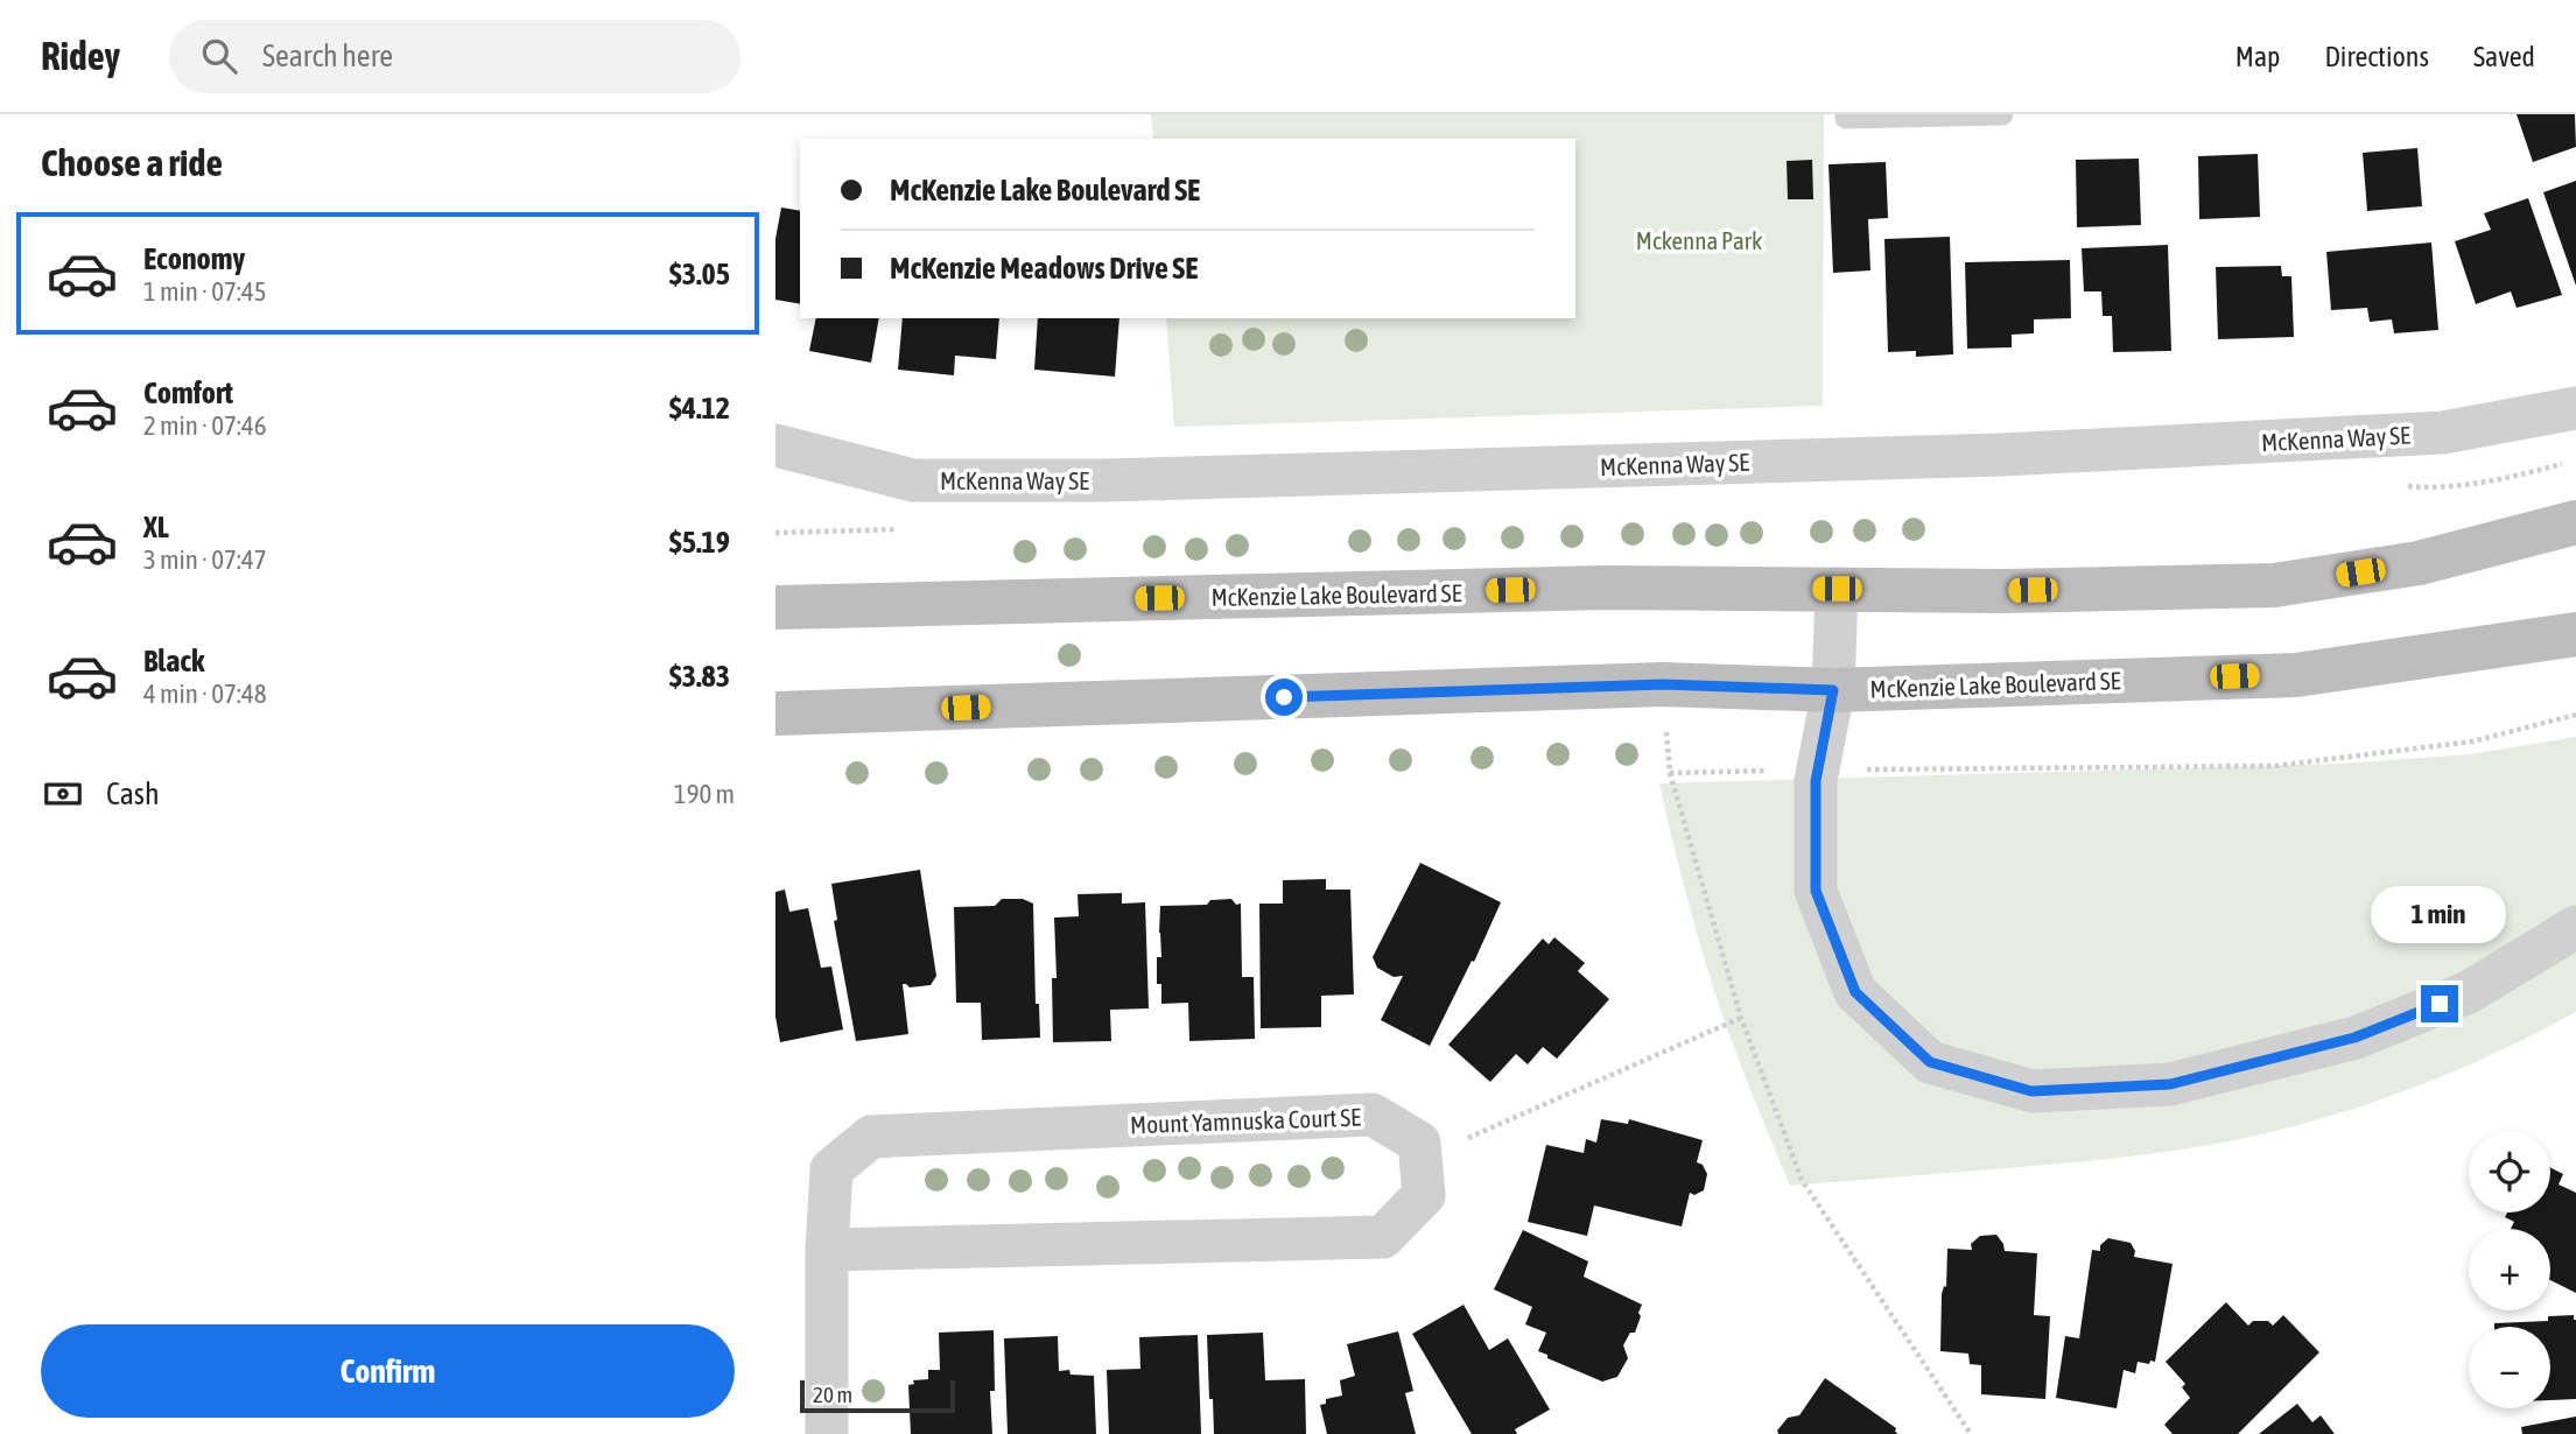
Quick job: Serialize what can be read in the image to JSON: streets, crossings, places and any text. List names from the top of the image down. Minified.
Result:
{"streets":{"main road":["McKenzie Lake Boulevard SE"],"street":["McKenna Way SE","Mount Yamnuska Court SE"]},"parks":["Mckenna Park"],"scale_bar":"20 m","page":{"header":"Ridey","search":"Search here","nav":["Map","Directions","Saved"],"heading":"Choose a ride","banner":["McKenzie Lake Boulevard SE","McKenzie Meadows Drive SE"],"list":[{"name":"Economy","note":"1 min · 07:45","value":"$3.05"},{"name":"Comfort","note":"2 min · 07:46","value":"$4.12"},{"name":"XL","note":"3 min · 07:47","value":"$5.19"},{"name":"Black","note":"4 min · 07:48","value":"$3.83"}],"pay":["Cash","190 m"],"bubble":"1 min","map_buttons":["+","−"],"buttons":"Confirm","scale":"20 m"}}
